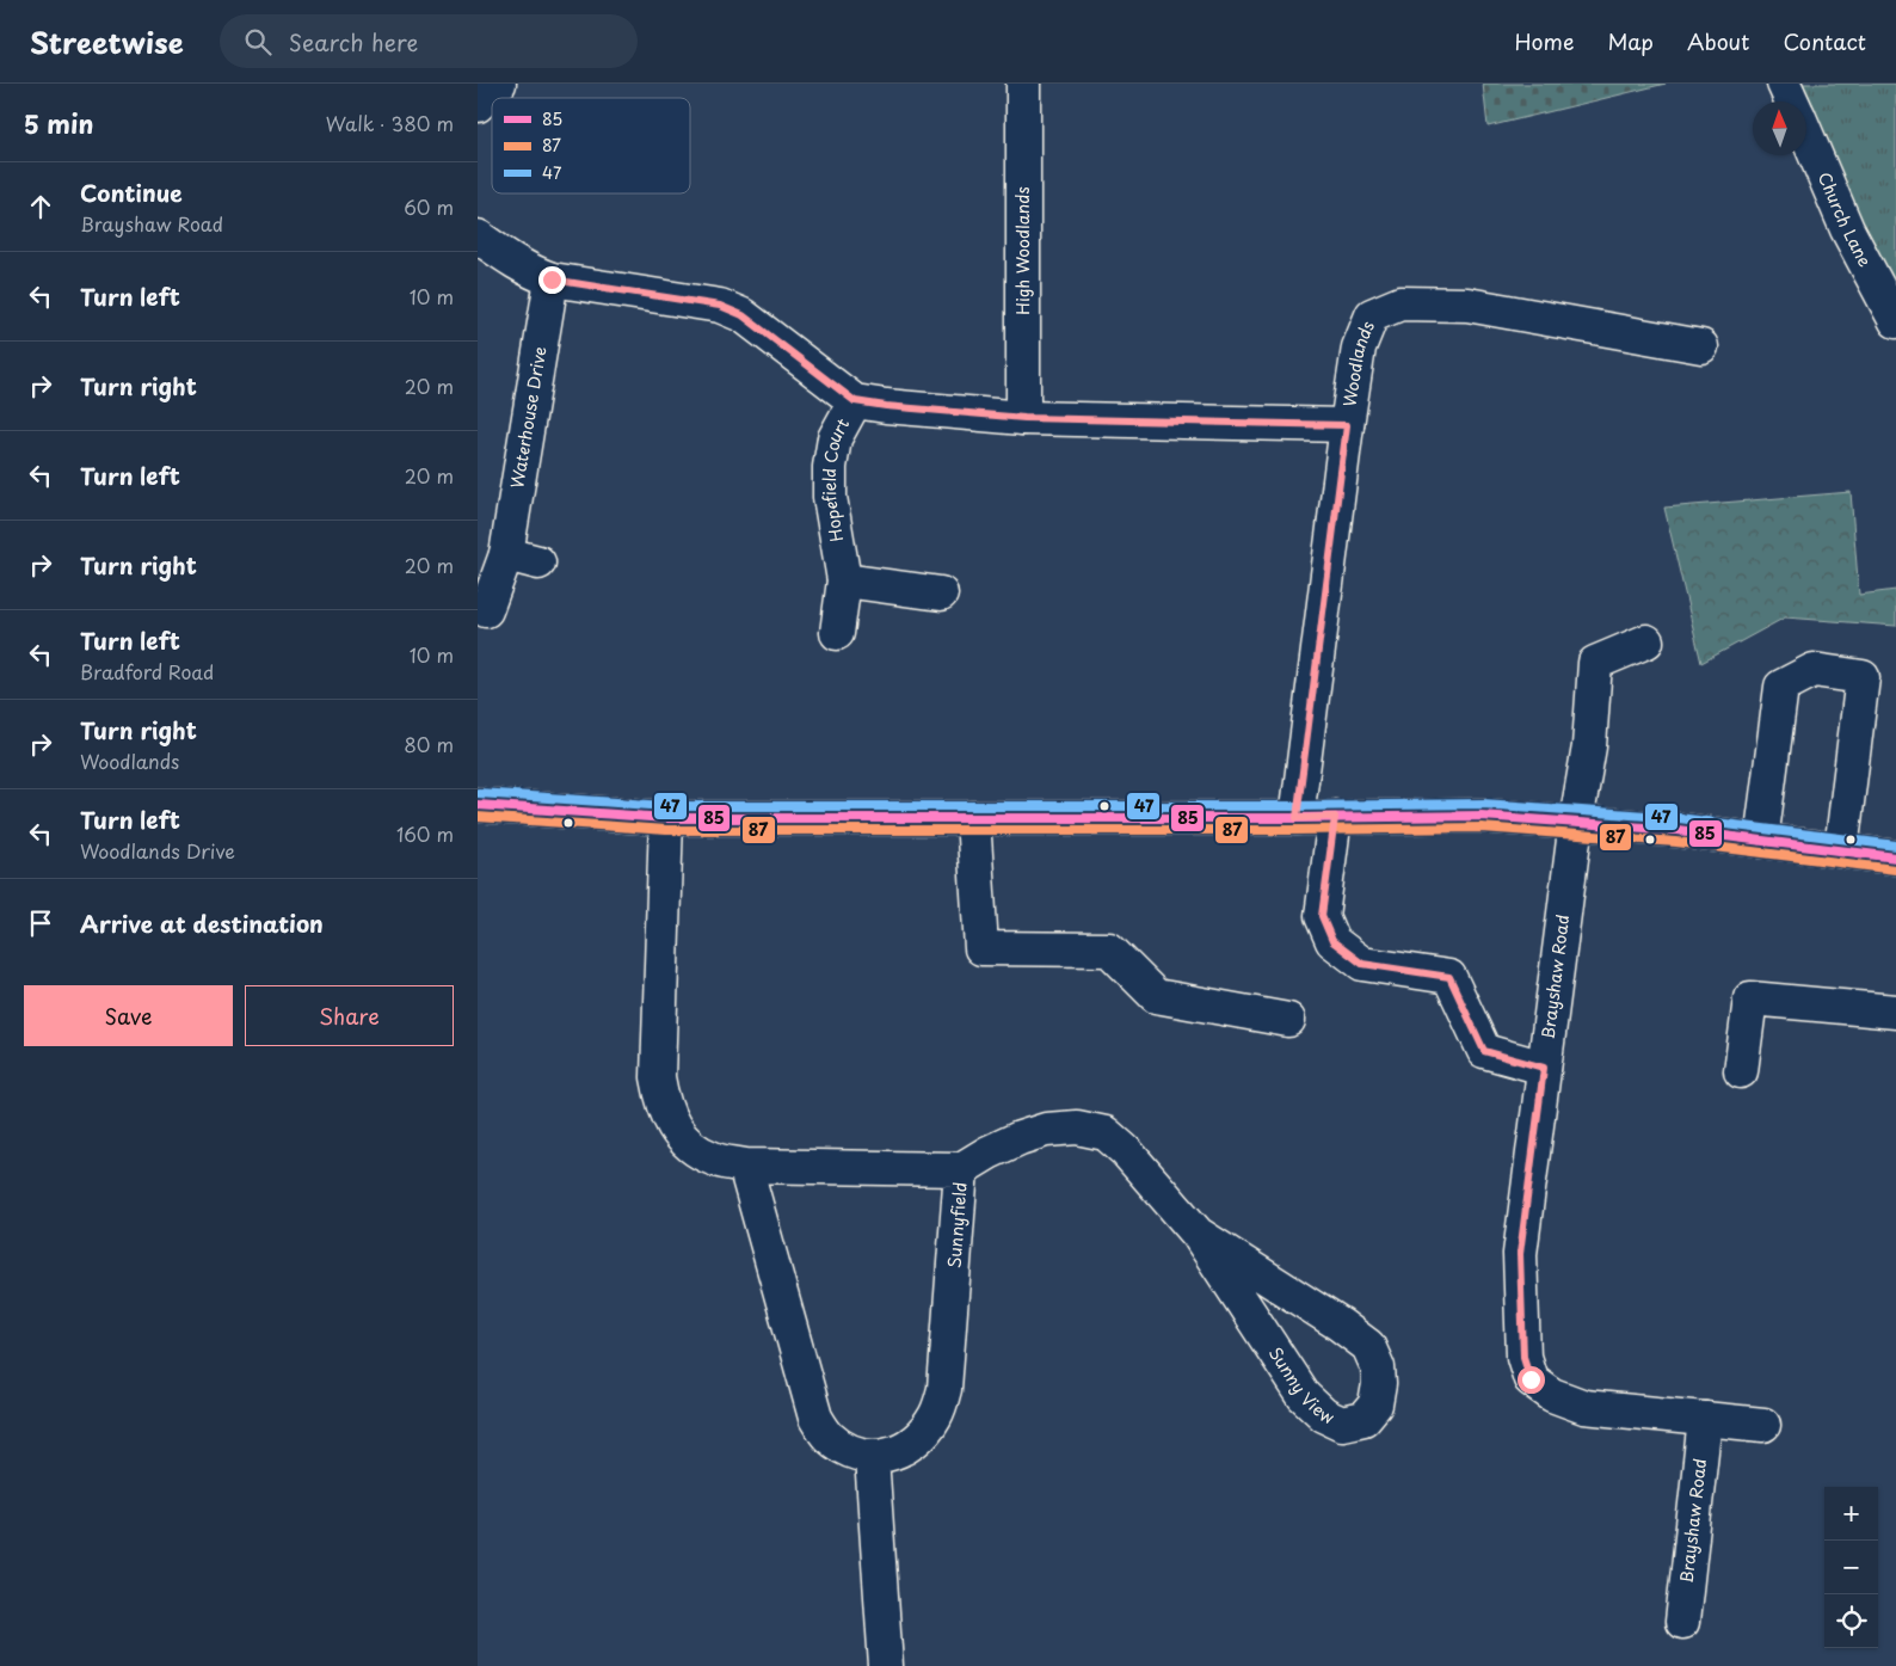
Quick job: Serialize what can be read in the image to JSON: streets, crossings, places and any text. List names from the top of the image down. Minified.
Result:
{"streets":{"street":["Church Lane","High Woodlands","Woodlands","Waterhouse Drive","Hopefield Court","Brayshaw Road","Sunnyfield","Sunny View"]},"crossings":[["Sunnyfield","Sunny View"]],"lines":["transit line 47","transit line 85","transit line 87"],"legend":["85","87","47"],"north":"top","page":{"header":"Streetwise","search":"Search here","nav":["Home","Map","About","Contact"],"heading":["5 min","Walk · 380 m"],"list":[["Continue","Brayshaw Road","60 m"],["Turn left","10 m"],["Turn right","20 m"],["Turn left","20 m"],["Turn right","20 m"],["Turn left","Bradford Road","10 m"],["Turn right","Woodlands","80 m"],["Turn left","Woodlands Drive","160 m"],"Arrive at destination"],"buttons":["Save","Share"],"map_buttons":["+","−"]}}
